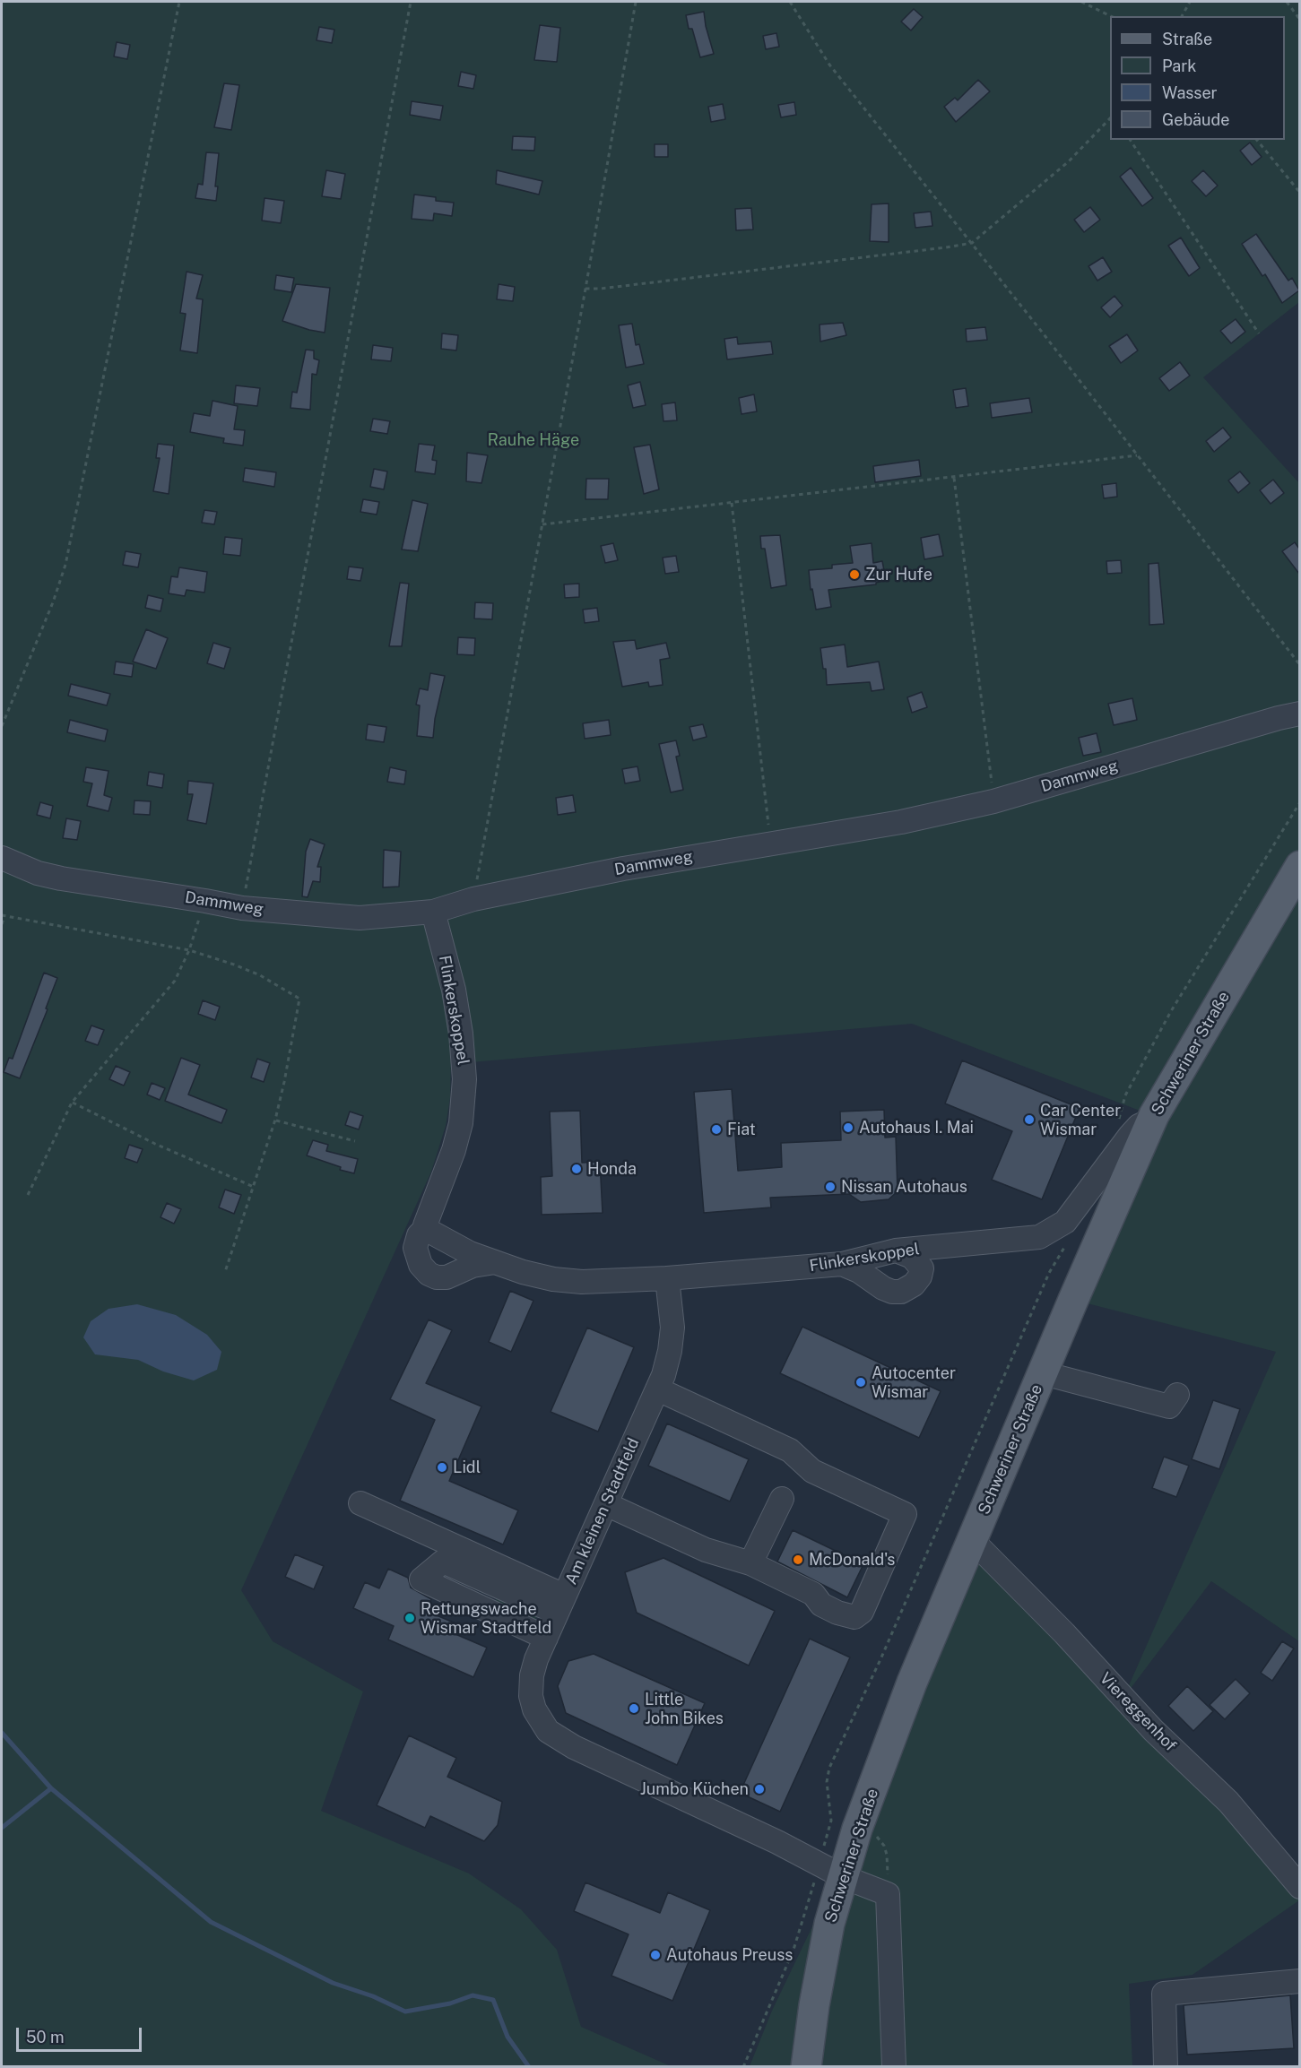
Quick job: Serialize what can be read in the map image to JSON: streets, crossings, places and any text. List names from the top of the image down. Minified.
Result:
{"streets":{"main road":["Schweriner Straße"],"street":["Dammweg","Flinkerskoppel","Am kleinen Stadtfeld","Viereggenhof"]},"crossings":[["Dammweg","Flinkerskoppel"],["Flinkerskoppel","Schweriner Straße"],["Flinkerskoppel","Am kleinen Stadtfeld"],["Schweriner Straße","Am kleinen Stadtfeld"],["Schweriner Straße","Viereggenhof"]],"parks":["Rauhe Häge"],"places":["Zur Hufe","Car Center Wismar","Autohaus I. Mai","Fiat","Honda","Nissan Autohaus","Autocenter Wismar","Lidl","McDonald's","Rettungswache Wismar Stadtfeld","Little John Bikes","Jumbo Küchen","Autohaus Preuss"],"legend":["Straße","Park","Wasser","Gebäude"],"scale_bar":"50 m"}
